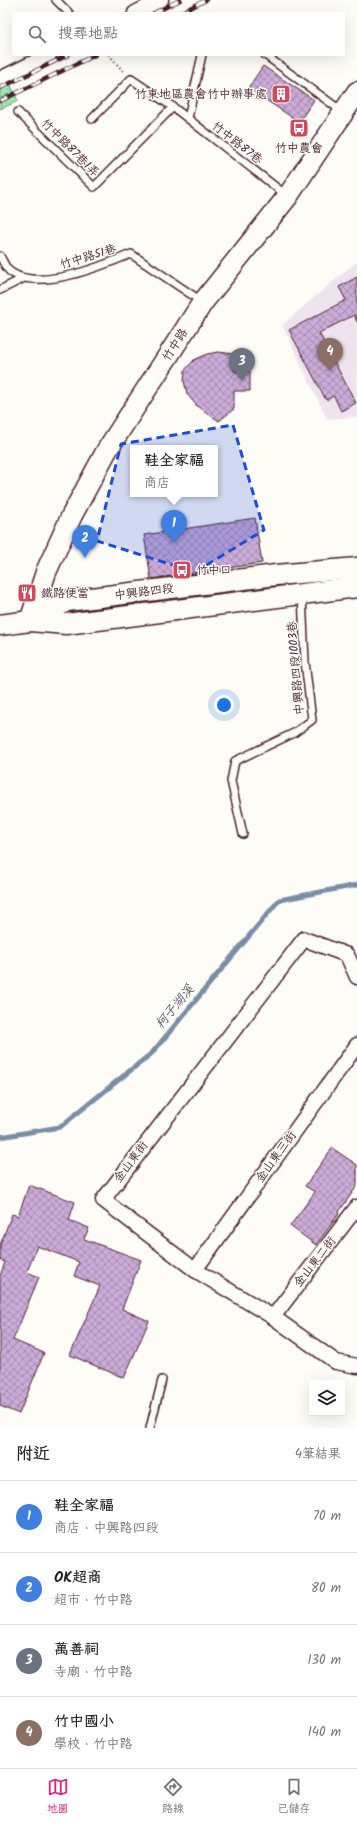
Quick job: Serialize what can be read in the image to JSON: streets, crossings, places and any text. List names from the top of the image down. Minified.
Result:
{"streets":{"street":["竹中路","中興路四段","金山東三街","金山東街","金山東二街"],"lane":["竹中路87巷","竹中路87巷1弄","竹中路51巷","中興路四段1003巷"]},"crossings":[["竹中路87巷","竹中路87巷1弄"],["竹中路87巷","竹中路"],["竹中路51巷","竹中路"],["竹中路","中興路四段"],["中興路四段","中興路四段1003巷"],["金山東三街","金山東街"],["金山東街","金山東二街"]],"water":["柯子湖溪"],"places":{"building":["竹東地區農會竹中辦事處"],"bus stop":["竹中農會","竹中口"],"restaurant":["鐵路便當"]},"page":{"search":"搜尋地點","pins":["4","3","1","2"],"popup":["鞋全家福","商店"],"heading":["附近","4筆結果"],"list":[{"mark":"1","name":"鞋全家福","note":"商店 · 中興路四段","value":"70 m"},{"mark":"2","name":"OK超商","note":"超市 · 竹中路","value":"80 m"},{"mark":"3","name":"萬善祠","note":"寺廟 · 竹中路","value":"130 m"},{"mark":"4","name":"竹中國小","note":"學校 · 竹中路","value":"140 m"}],"nav":["地圖","路線","已儲存"]}}
